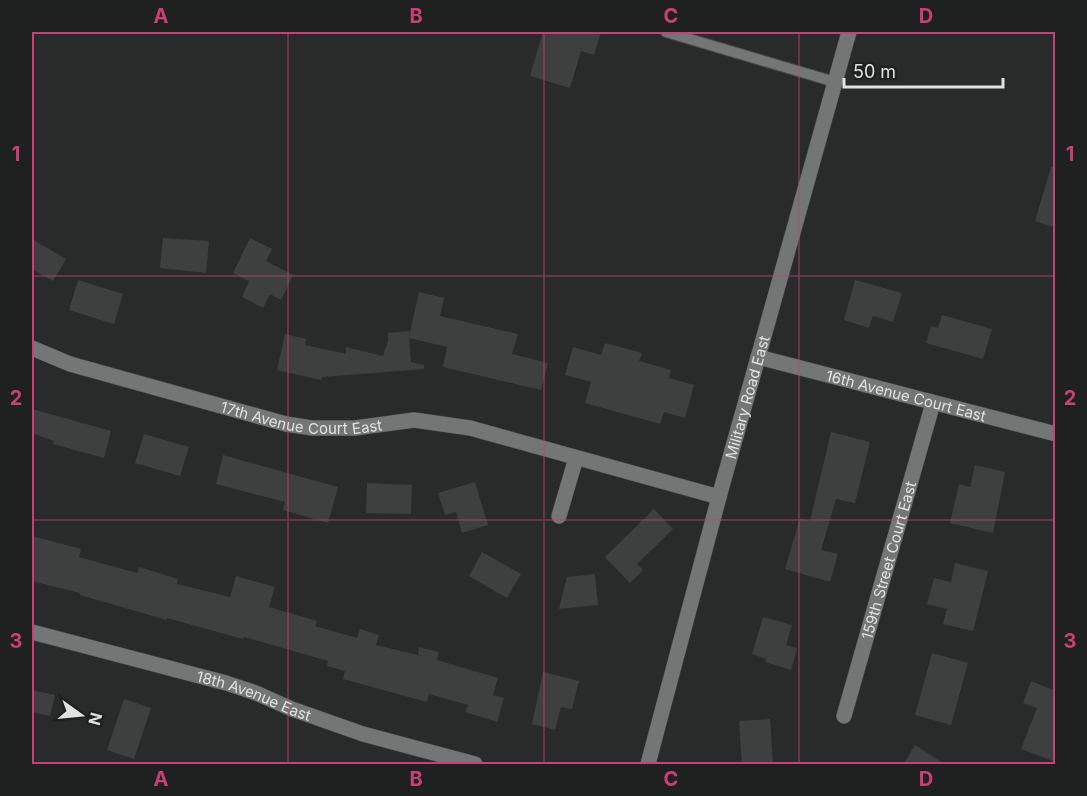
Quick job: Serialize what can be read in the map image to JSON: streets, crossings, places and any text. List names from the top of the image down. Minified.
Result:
{"streets":{"street":["16th Avenue Court East","Military Road East","17th Avenue Court East","159th Street Court East","18th Avenue East"]},"crossings":[["16th Avenue Court East","Military Road East"],["16th Avenue Court East","159th Street Court East"],["Military Road East","17th Avenue Court East"]],"scale_bar":"50 m","north":"right","grid":{"columns":["A","B","C","D"],"rows":["1","2","3"]}}
